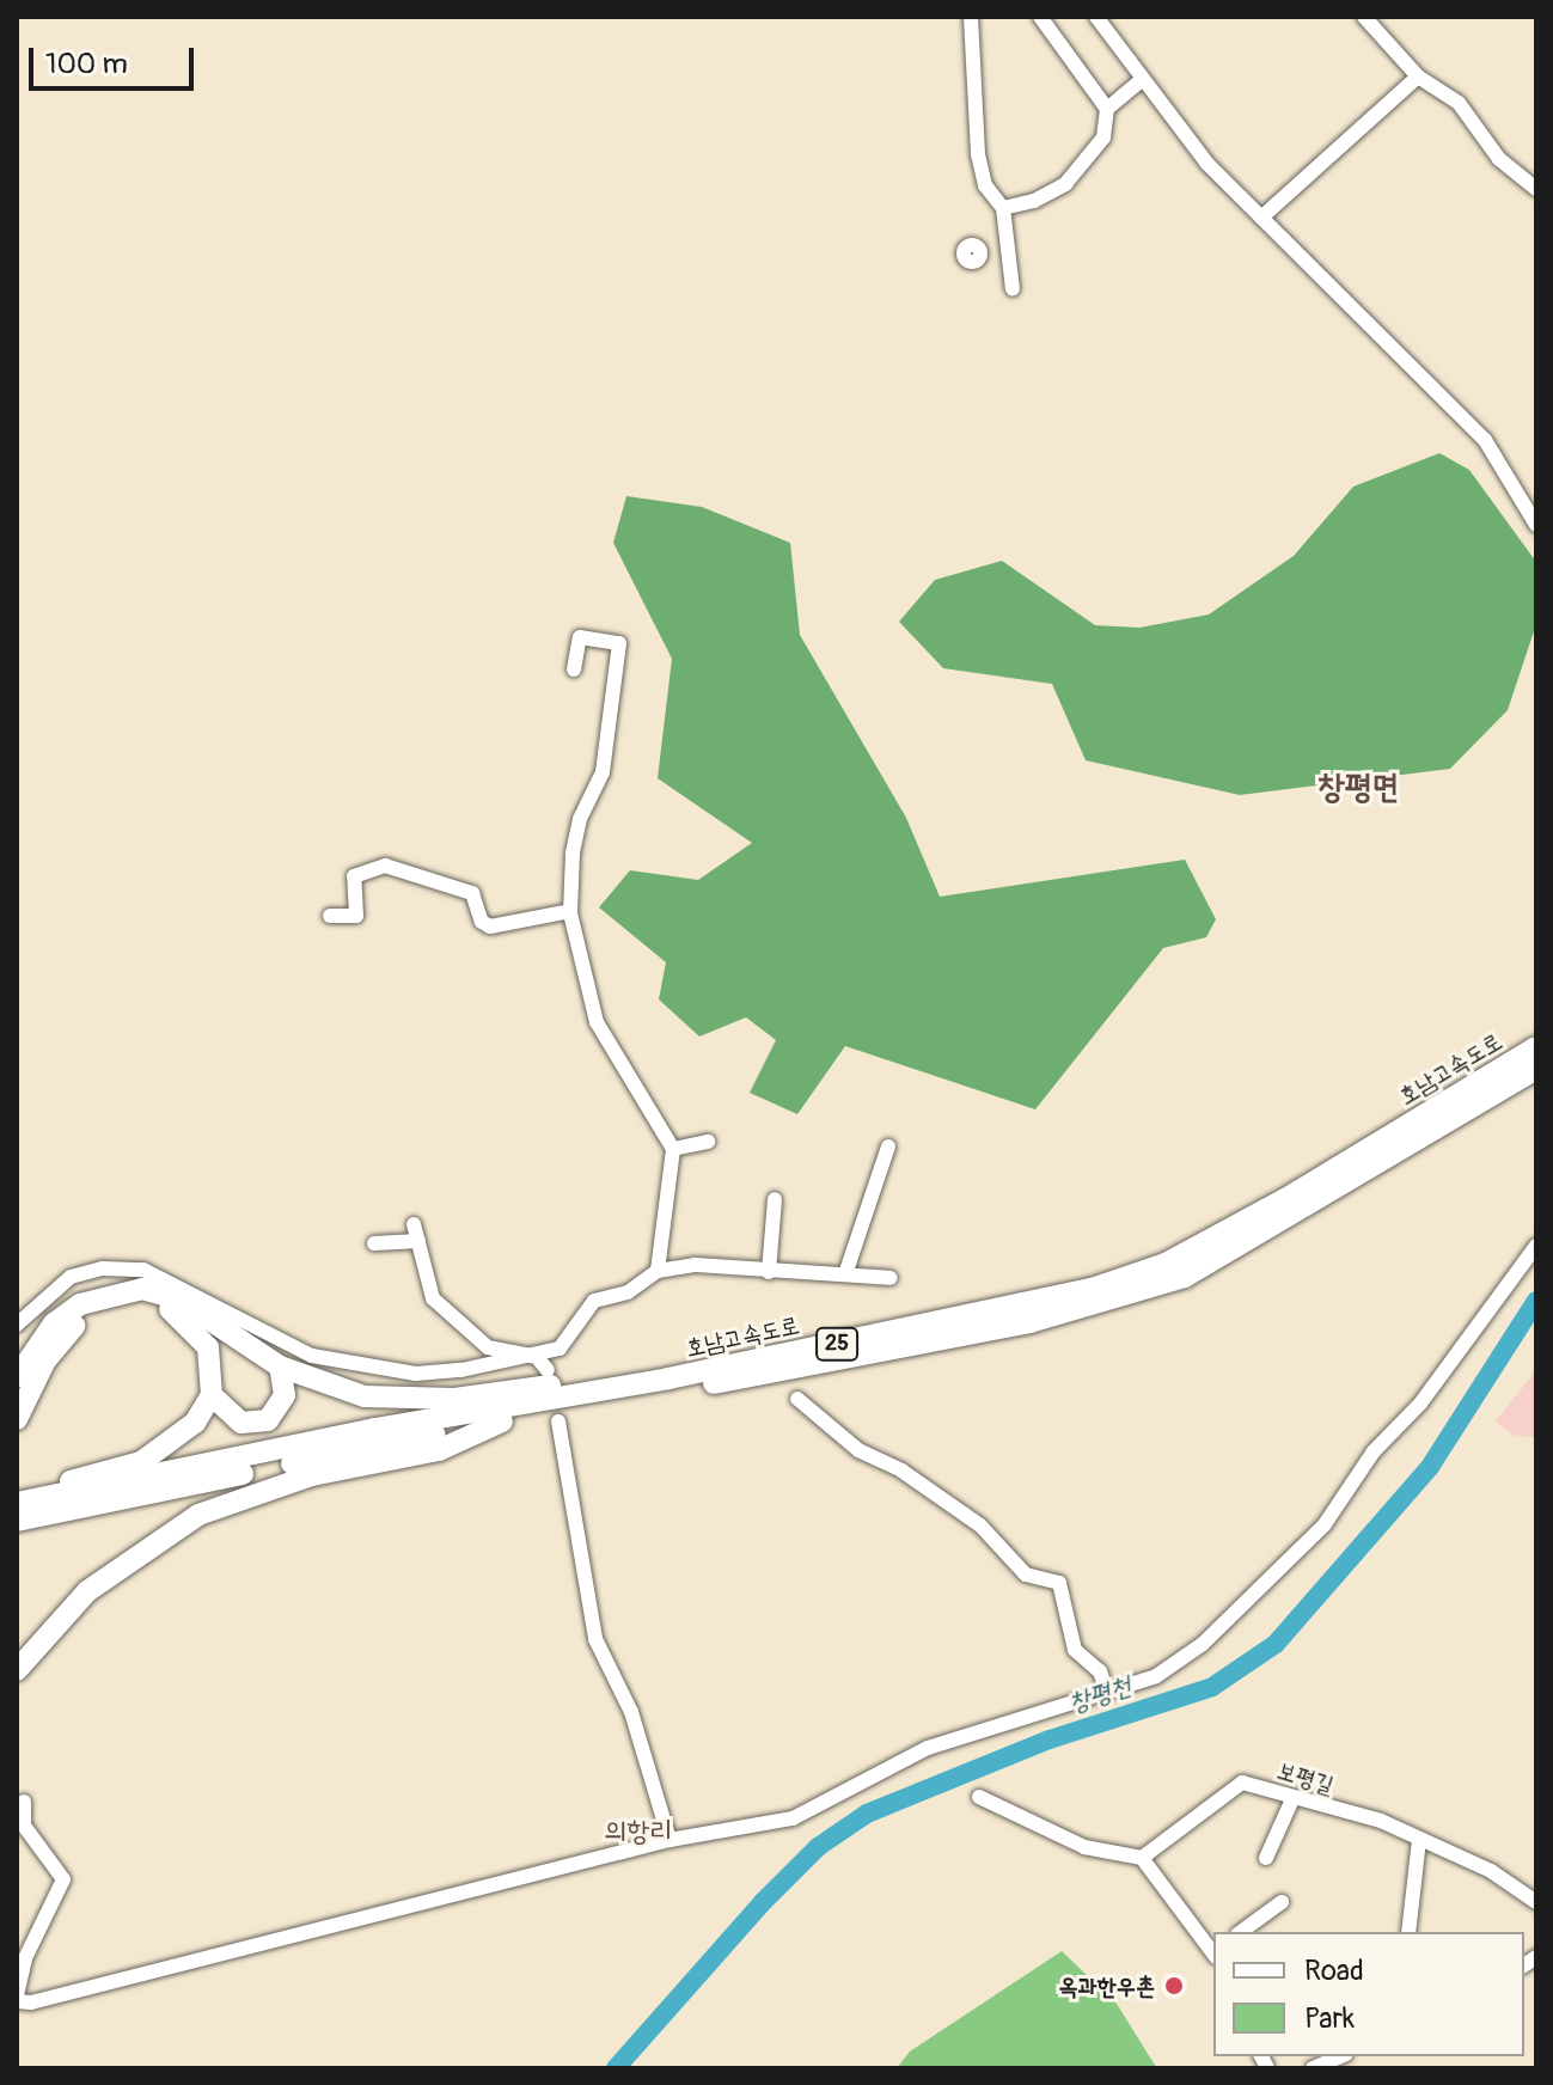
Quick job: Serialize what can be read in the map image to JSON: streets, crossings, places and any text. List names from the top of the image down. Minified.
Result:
{"streets":{"highway":["호남고속도로","25"],"street":["보평길"]},"crossings":[["호남고속도로","25"]],"districts":["창평면","의항리"],"water":["창평천"],"places":["옥과한우촌"],"legend":["Road","Park"],"scale_bar":"100 m"}
